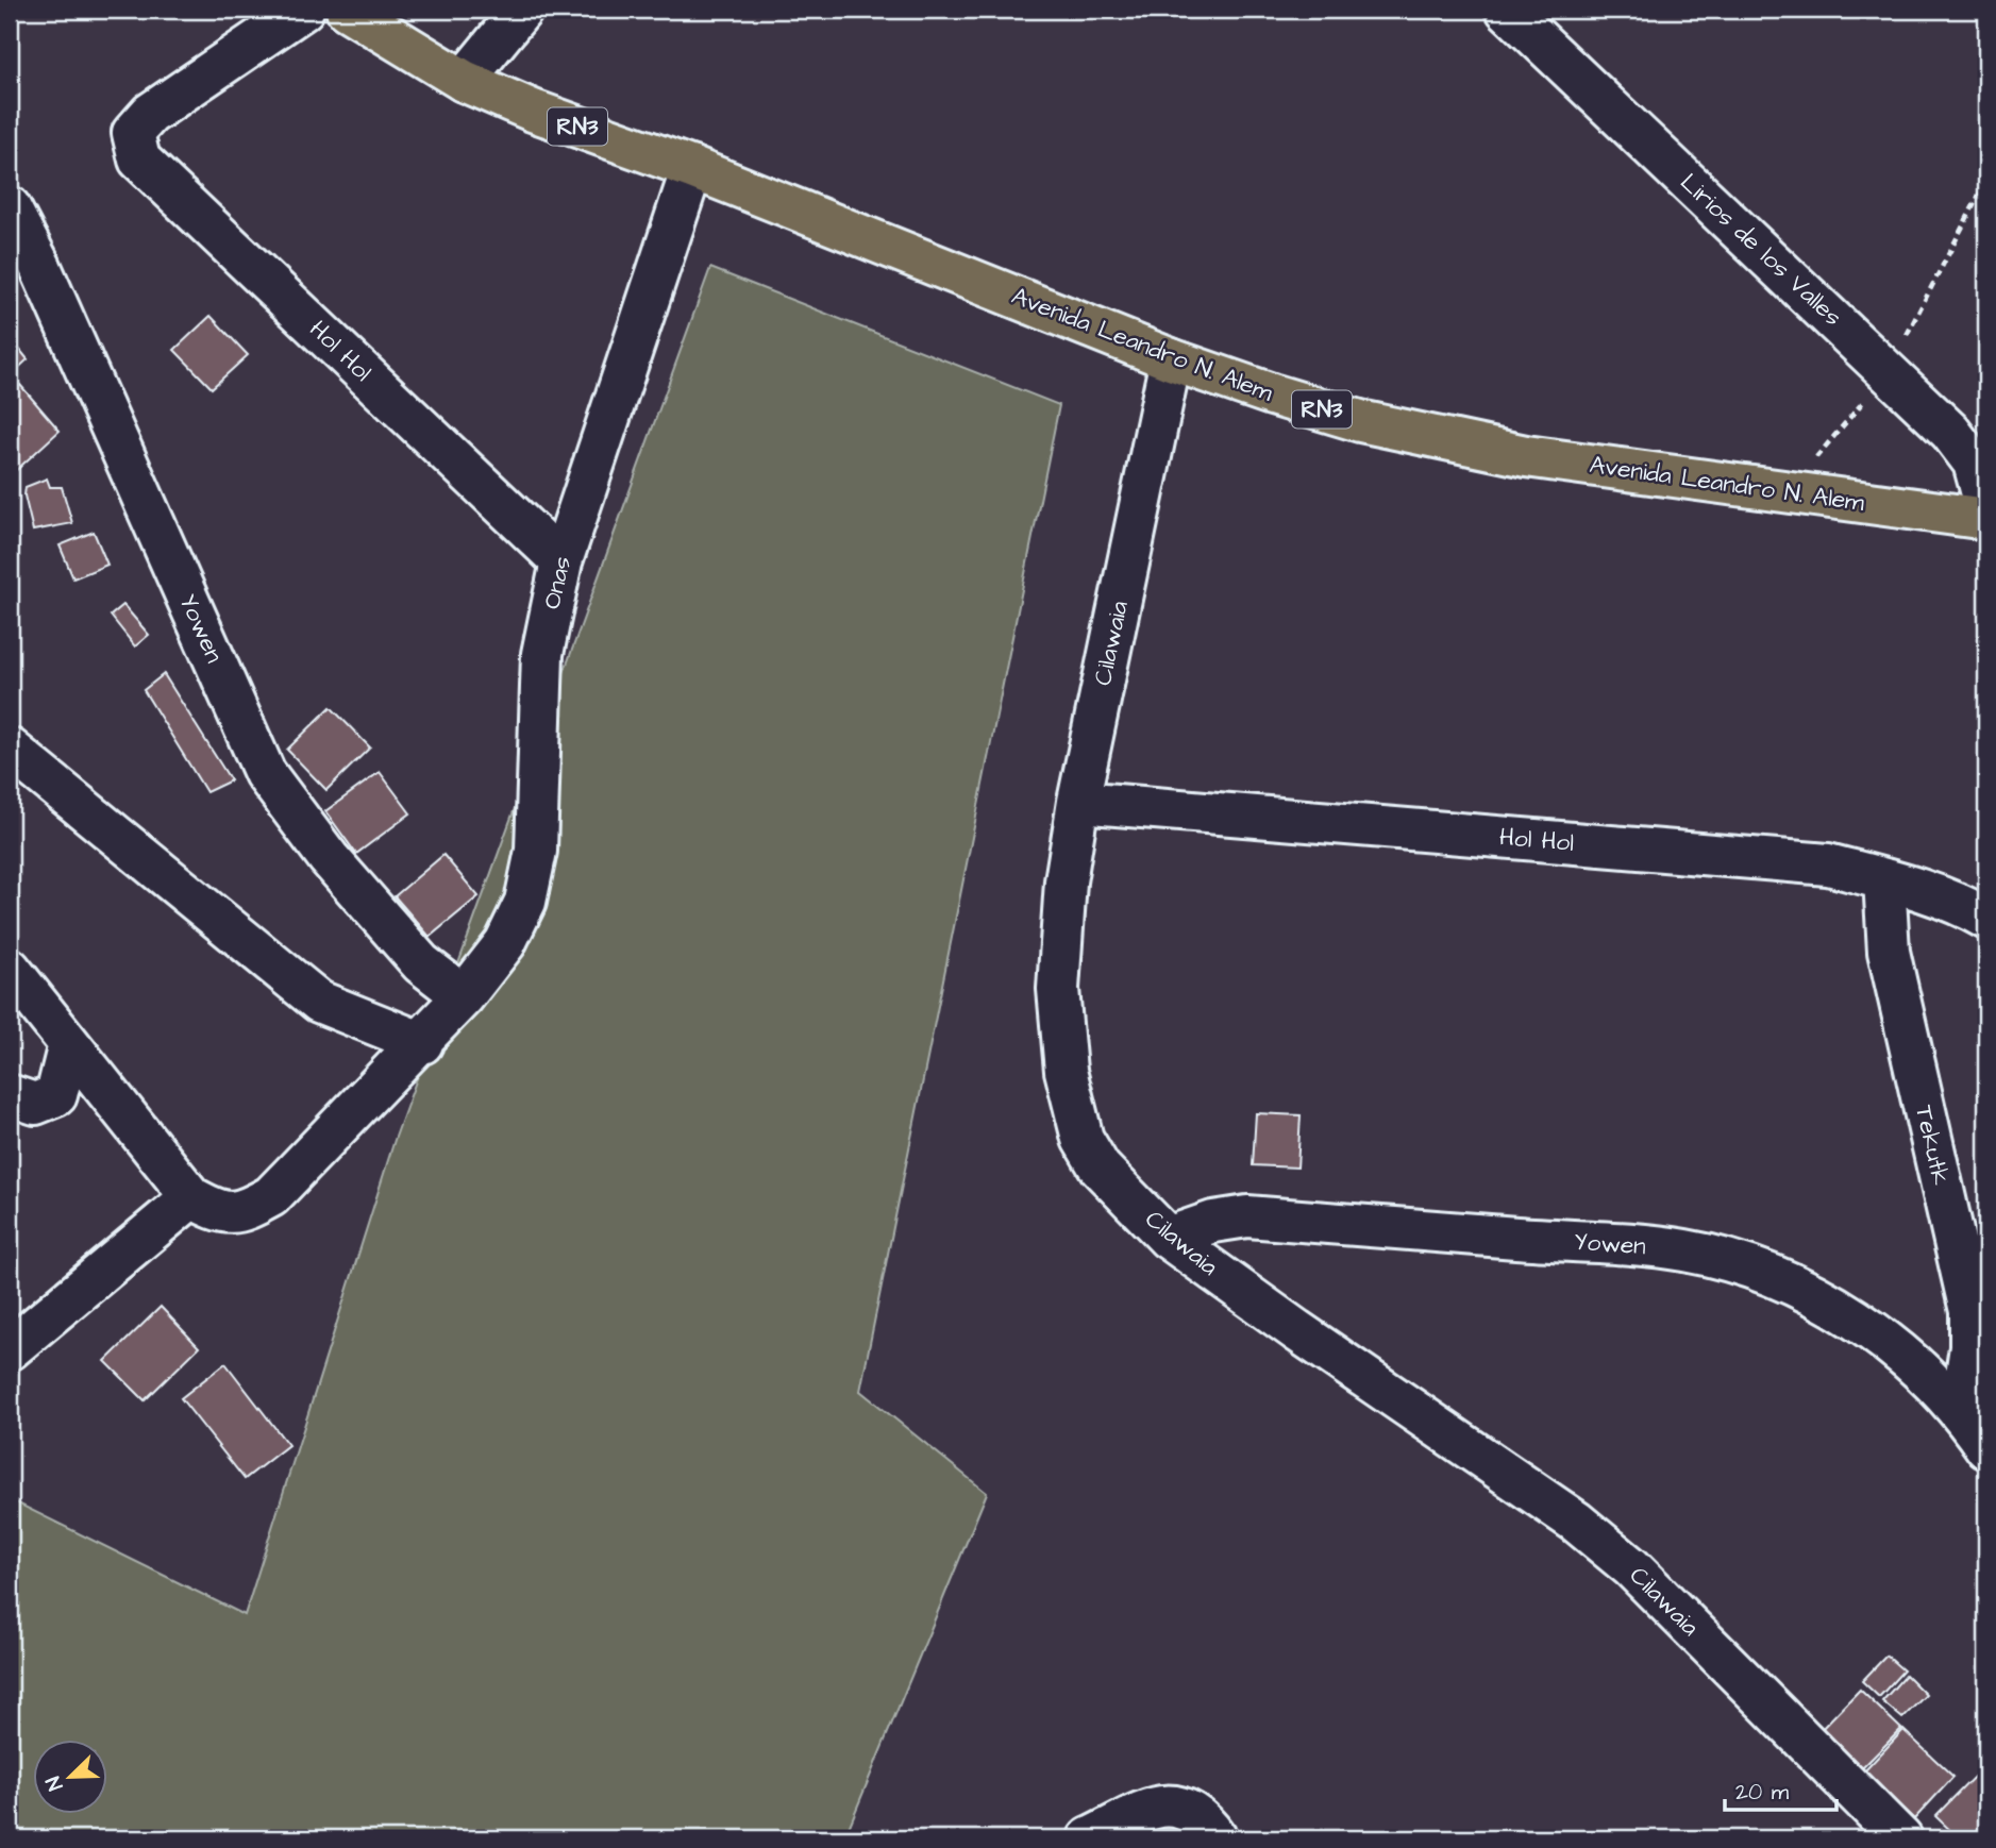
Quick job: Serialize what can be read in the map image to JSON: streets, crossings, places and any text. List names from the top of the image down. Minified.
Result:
{"streets":{"highway":["RN3","Avenida Leandro N. Alem"],"street":["Lirios de los Valles","Hol Hol","Onas","Yowen","Cilawaia","Tekutk"]},"crossings":[["Avenida Leandro N. Alem","Onas"],["Avenida Leandro N. Alem","Cilawaia"],["Hol Hol","Onas"],["Hol Hol","Cilawaia"],["Hol Hol","Tekutk"],["Onas","Yowen"],["Yowen","Cilawaia"],["Yowen","Tekutk"]],"scale_bar":"20 m","north":"bottom left"}
